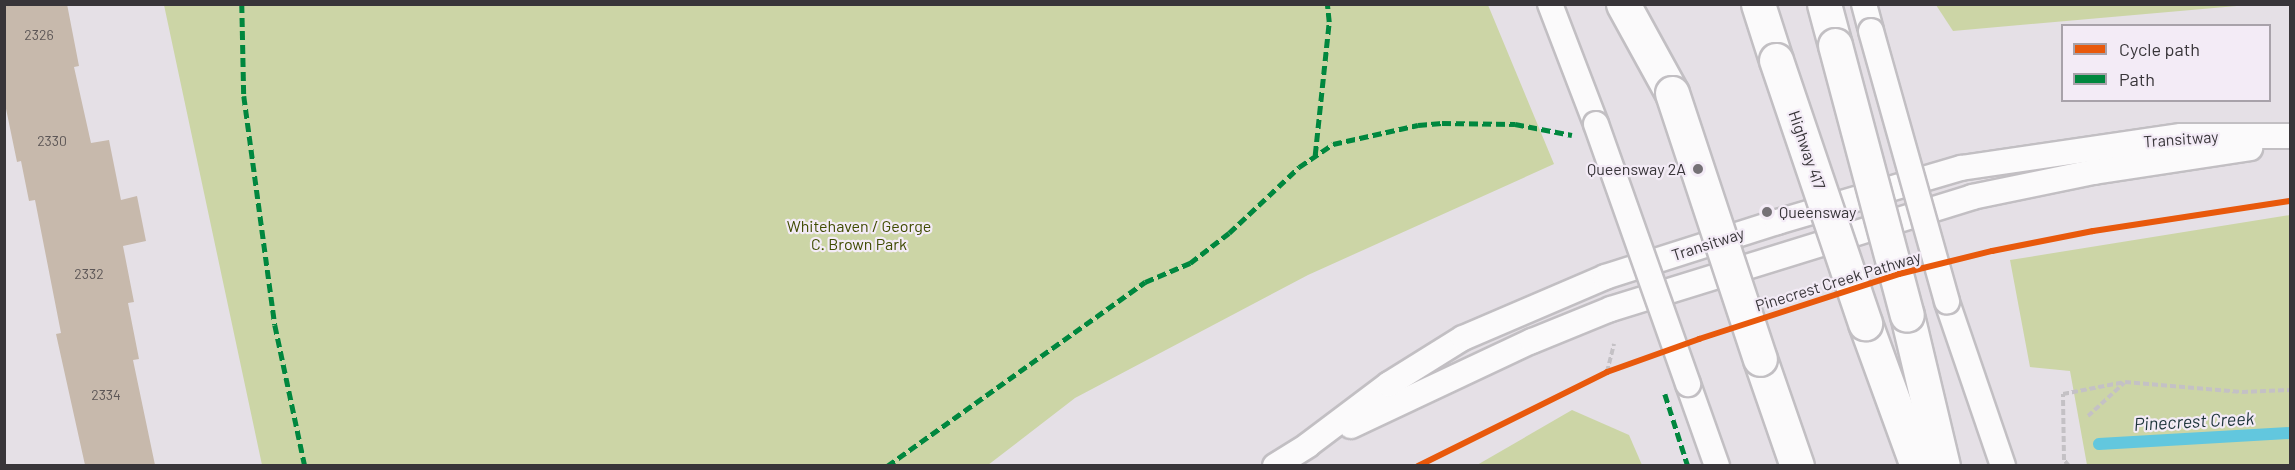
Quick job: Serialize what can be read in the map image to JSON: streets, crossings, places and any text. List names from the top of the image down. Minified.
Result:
{"streets":{"highway":["Highway 417"],"lane":["Transitway"],"cycle path":["Pinecrest Creek Pathway"]},"water":["Pinecrest Creek"],"parks":["Whitehaven / George C. Brown Park"],"places":["Queensway 2A","Queensway"],"house_numbers":["2326","2330","2332","2334"],"legend":["Cycle path","Path"]}
